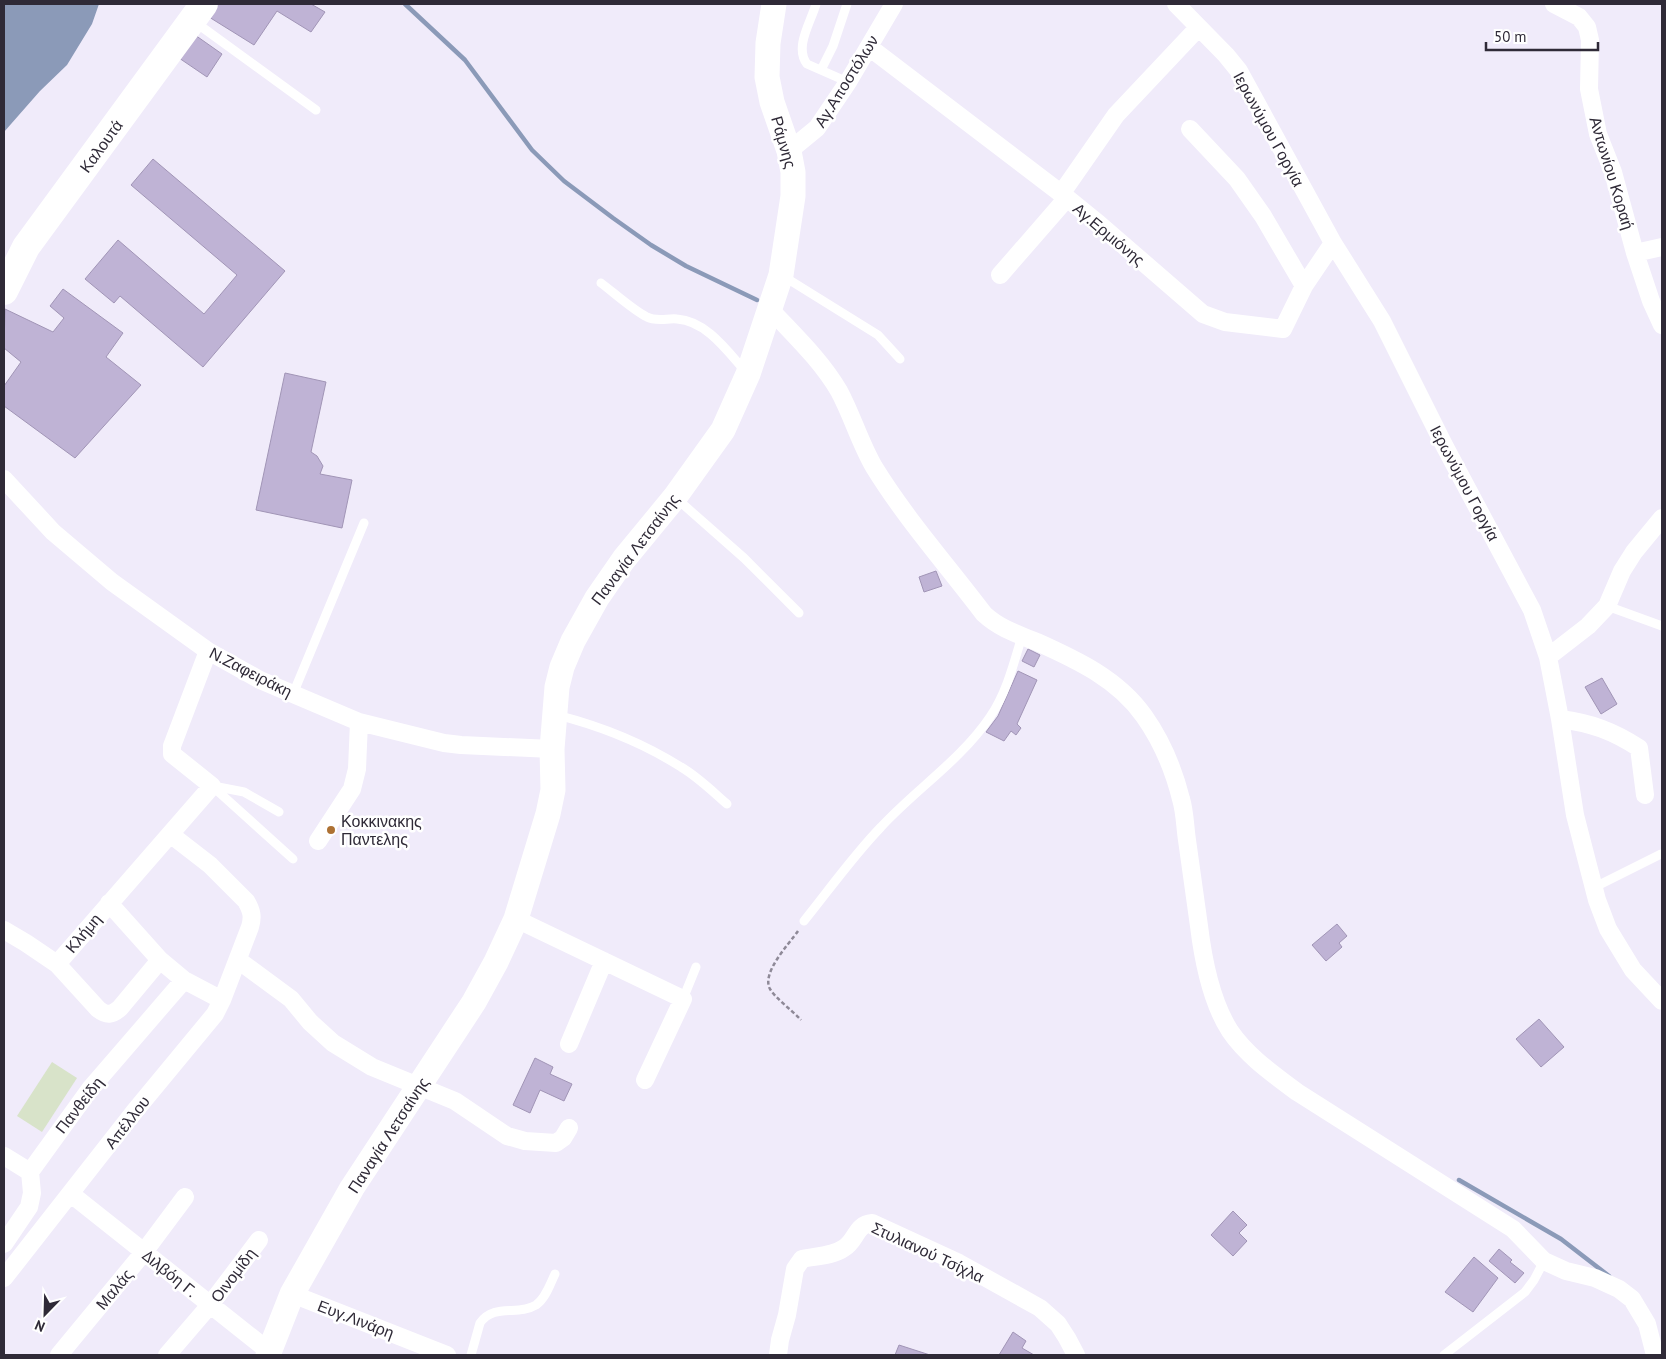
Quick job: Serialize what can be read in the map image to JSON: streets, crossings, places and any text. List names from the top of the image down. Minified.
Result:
{"streets":{"main road":["Ράμνης","Καλουτά","Παναγία Λετσαίνης"],"street":["Αγ.Αποστόλων","Ιερωνύμου Γοργία","Αντωνίου Κοραή","Αγ.Ερμιόνης","Ν.Ζαφειράκη","Κλήμη","Πανθείδη","Απέλλου","Στυλιανού Τσίχλα","Διλβόη Γ.","Οινομίδη","Μαλάς","Ευγ.Λινάρη"]},"crossings":[["Αγ.Αποστόλων","Ράμνης"],["Αγ.Αποστόλων","Αγ.Ερμιόνης"],["Ιερωνύμου Γοργία","Αγ.Ερμιόνης"],["Ράμνης","Παναγία Λετσαίνης"],["Παναγία Λετσαίνης","Ν.Ζαφειράκη"],["Παναγία Λετσαίνης","Διλβόη Γ."],["Παναγία Λετσαίνης","Ευγ.Λινάρη"],["Κλήμη","Απέλλου"],["Απέλλου","Διλβόη Γ."],["Διλβόη Γ.","Οινομίδη"],["Διλβόη Γ.","Μαλάς"]],"places":["Κοκκινακης Παντελης"],"scale_bar":"50 m","north":"bottom left"}
